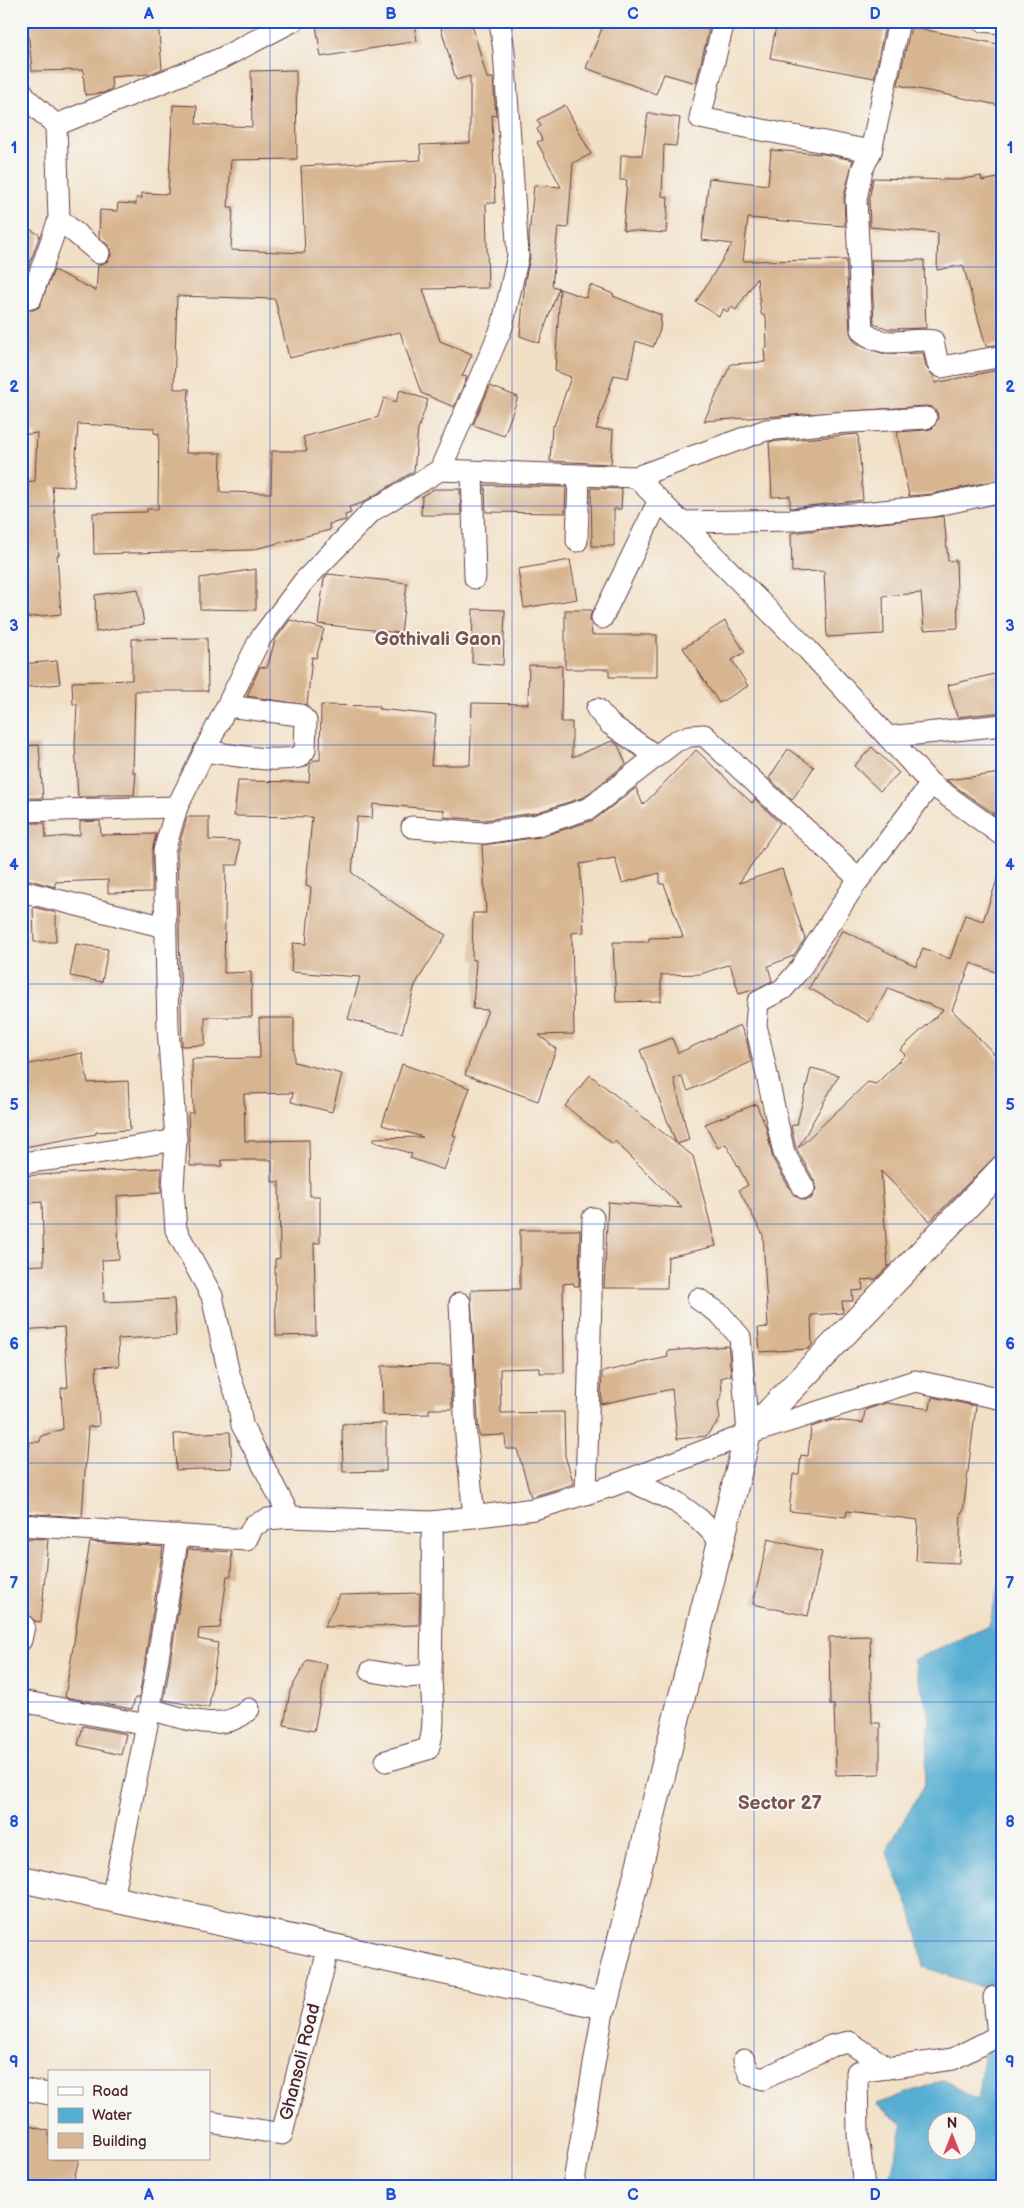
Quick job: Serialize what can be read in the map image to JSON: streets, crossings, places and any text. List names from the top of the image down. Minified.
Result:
{"streets":{"street":["Ghansoli Road"]},"districts":["Gothivali Gaon","Sector 27"],"legend":["Road","Water","Building"],"north":"top","grid":{"columns":["A","B","C","D"],"rows":["1","2","3","4","5","6","7","8","9"]}}
